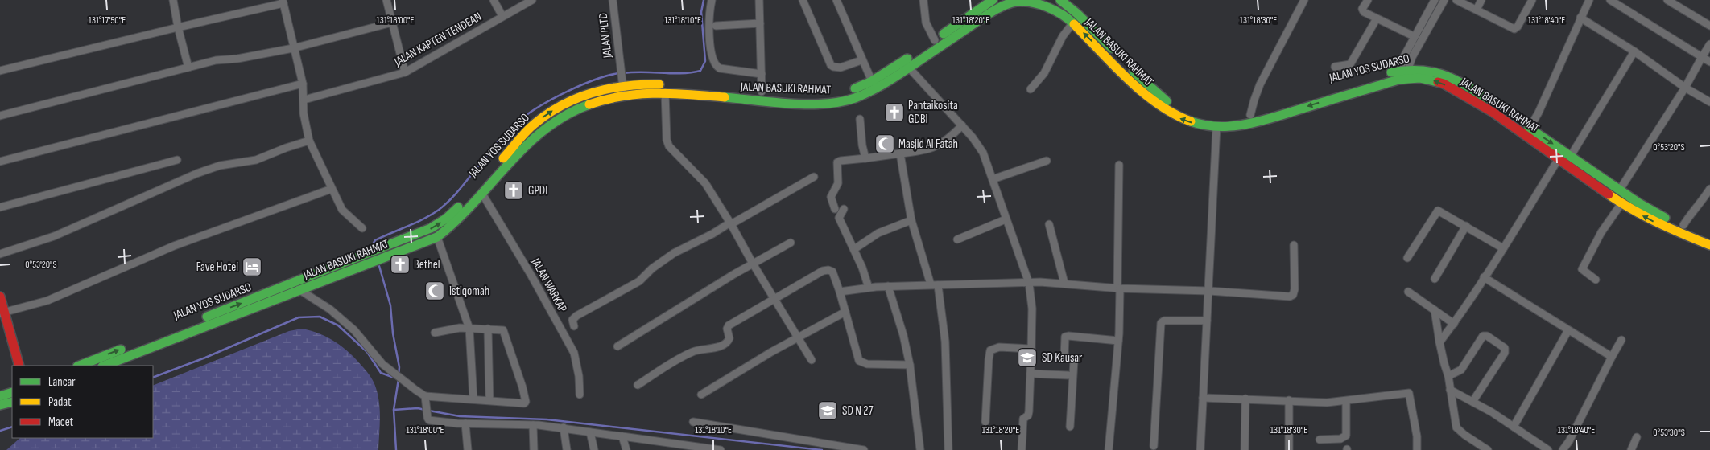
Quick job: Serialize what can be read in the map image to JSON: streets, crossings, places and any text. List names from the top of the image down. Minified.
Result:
{"streets":{"main road":["JALAN BASUKI RAHMAT","JALAN YOS SUDARSO"],"street":["JALAN PLTD","JALAN KAPTEN TENDEAN","JALAN WARKAP"]},"crossings":[["JALAN PLTD","JALAN BASUKI RAHMAT"],["JALAN PLTD","JALAN YOS SUDARSO"],["JALAN BASUKI RAHMAT","JALAN YOS SUDARSO"],["JALAN BASUKI RAHMAT","JALAN WARKAP"]],"one_way":["JALAN YOS SUDARSO"],"places":{"church":["Pantaikosita GDBI","GPDI","Bethel"],"mosque":["Masjid Al Fatah","Istiqomah"],"hotel":["Fave Hotel"],"school or university":["SD Kausar","SD N 27"]},"legend":["Lancar","Padat","Macet"],"coordinates":["131°17'50\"E","131°18'00\"E","131°18'10\"E","131°18'20\"E","131°18'30\"E","131°18'40\"E","0°53'20\"S","0°53'30\"S"]}
